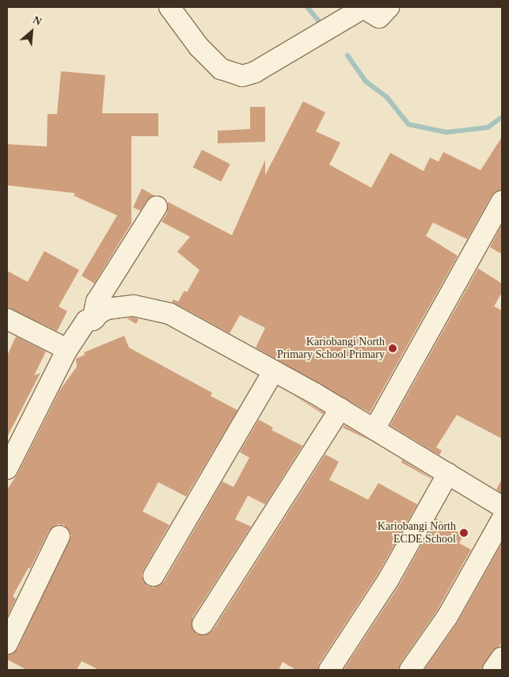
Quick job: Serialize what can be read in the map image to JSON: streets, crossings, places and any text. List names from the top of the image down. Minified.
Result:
{"places":["Kariobangi North Primary School Primary","Kariobangi North ECDE School"],"north":"top right"}
